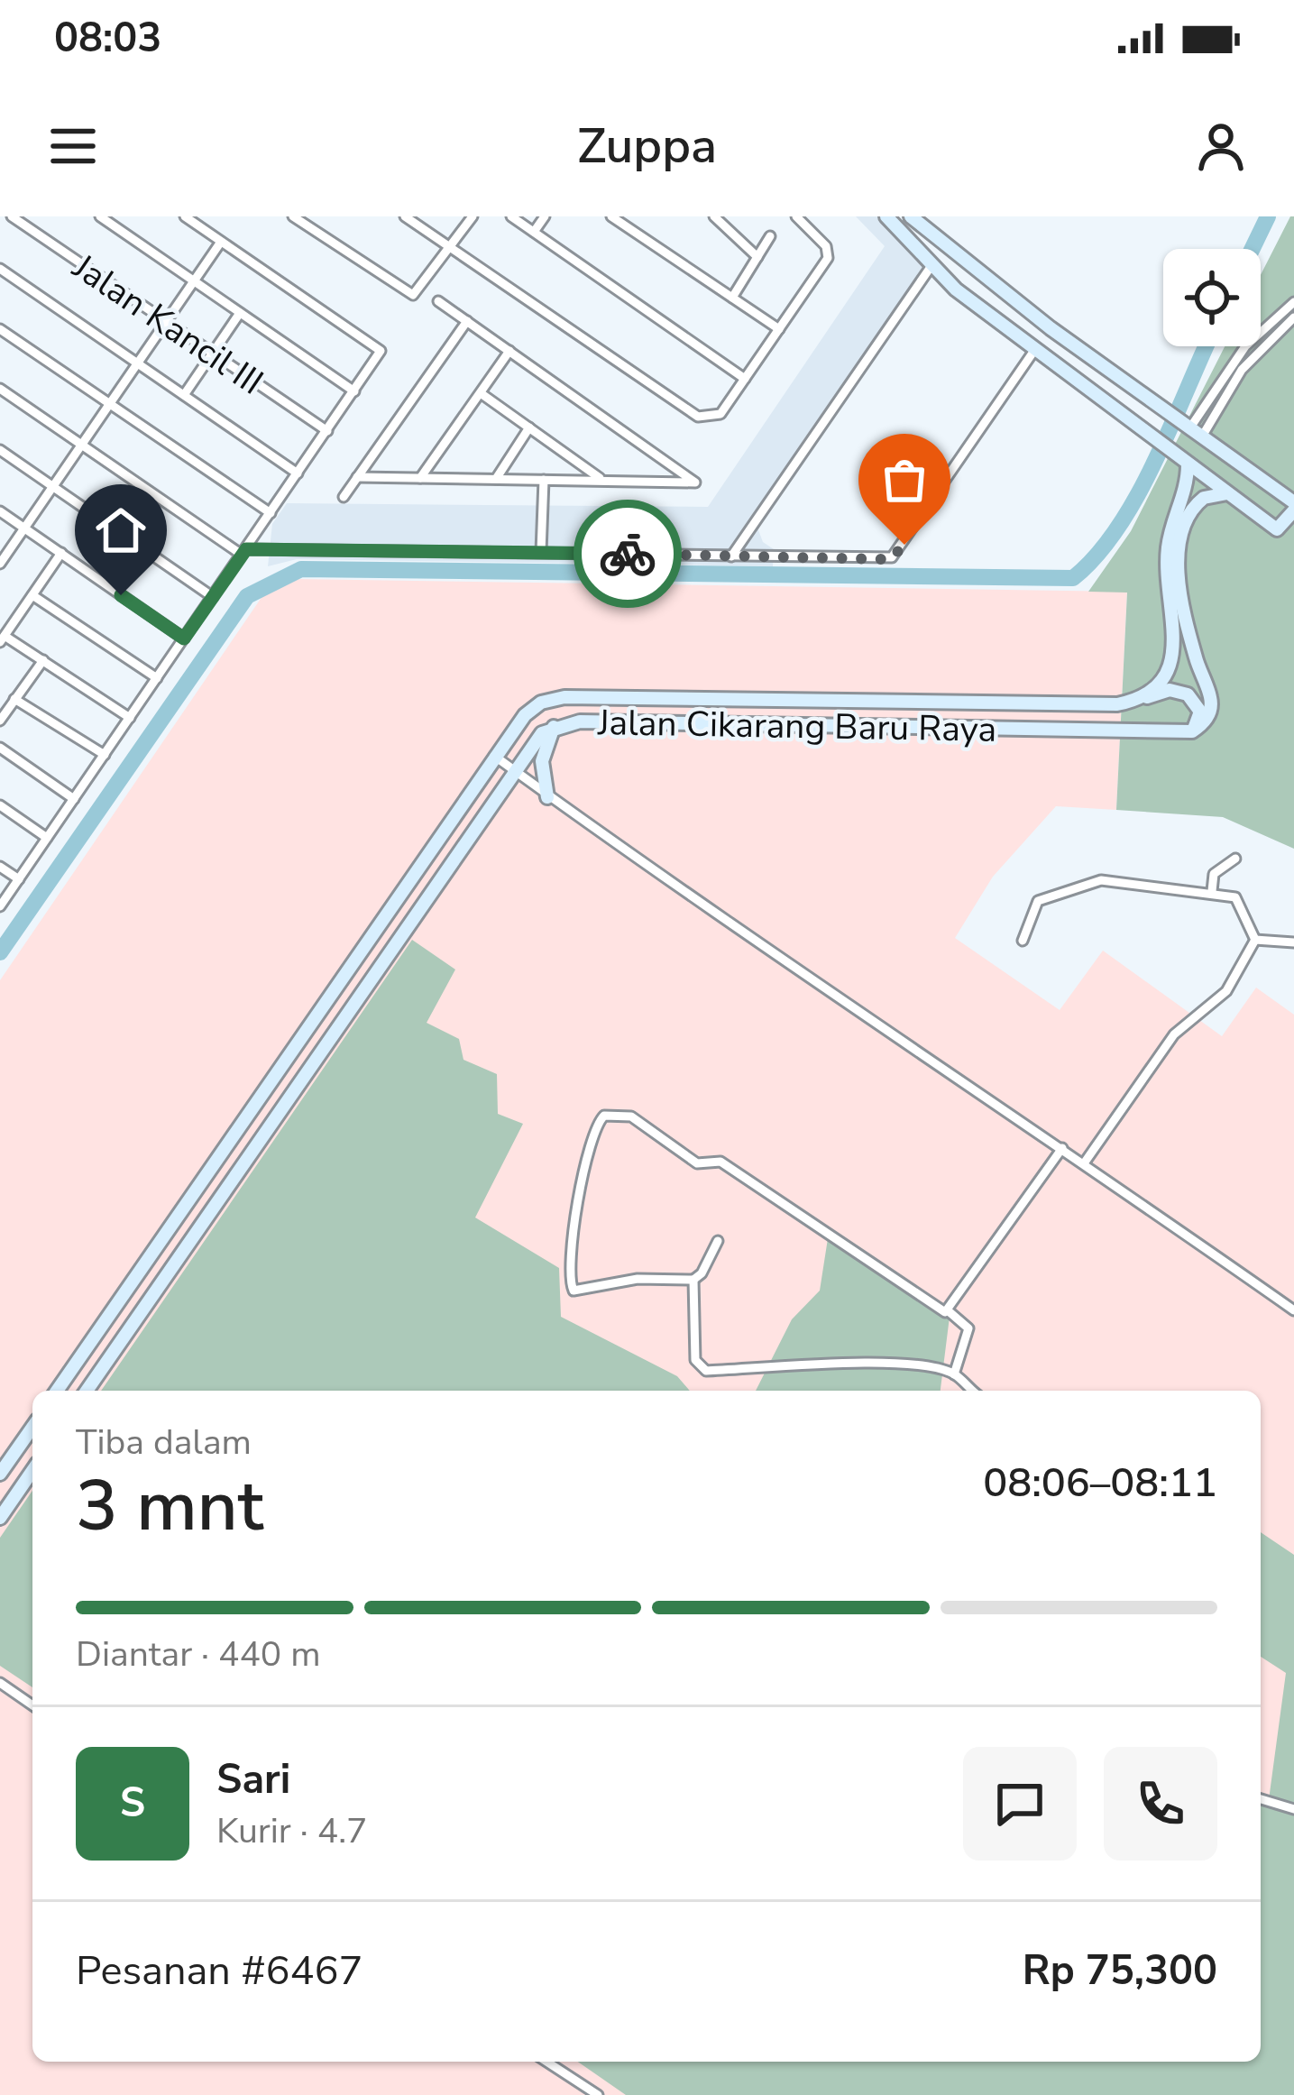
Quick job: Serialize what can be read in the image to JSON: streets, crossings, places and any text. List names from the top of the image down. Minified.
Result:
{"streets":{"main road":["Jalan Cikarang Baru Raya"],"street":["Jalan Kancil III"]},"page":{"status":"08:03","header":"Zuppa","heading":["3 mnt","Tiba dalam","08:06–08:11"],"panel":["Sari","Kurir · 4.7","Pesanan #6467","Rp 75,300"],"bar":"Diantar · 440 m","round":"S"}}
